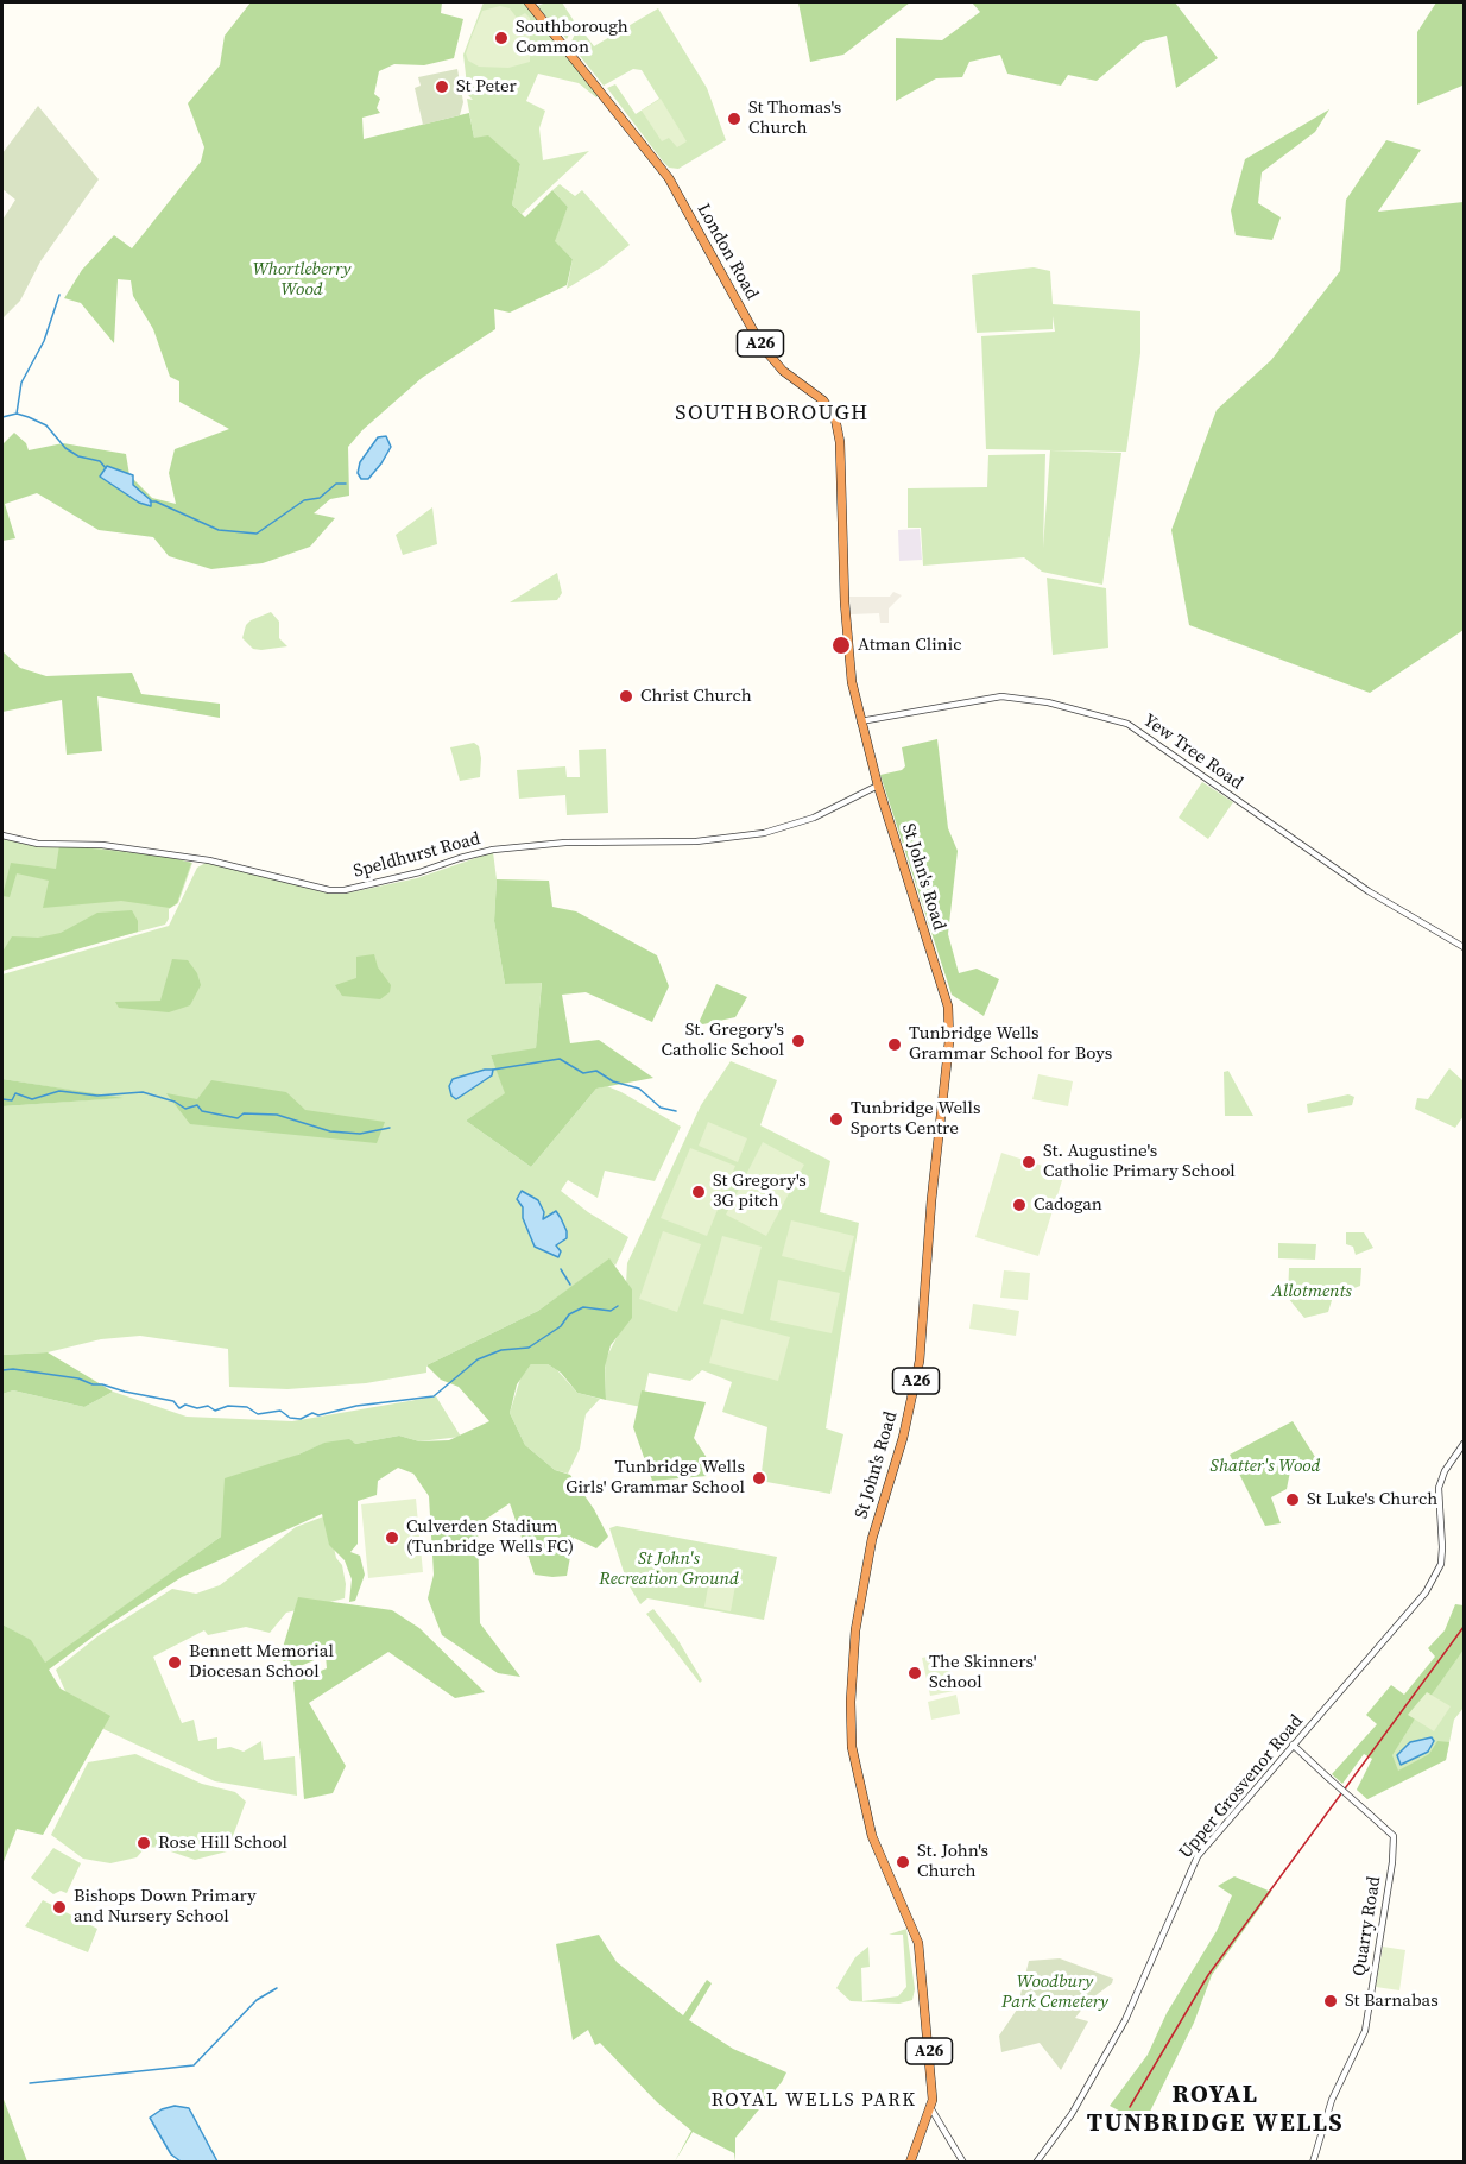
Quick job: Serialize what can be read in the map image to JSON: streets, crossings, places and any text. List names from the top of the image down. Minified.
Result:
{"streets":{"highway":["London Road","A26","St John's Road"],"street":["Yew Tree Road","Speldhurst Road","Upper Grosvenor Road","Quarry Road"]},"crossings":[["London Road","Yew Tree Road"],["London Road","Speldhurst Road"],["London Road","St John's Road"],["A26","St John's Road"],["Speldhurst Road","St John's Road"],["Upper Grosvenor Road","Quarry Road"]],"districts":["SOUTHBOROUGH","ROYAL TUNBRIDGE WELLS","ROYAL WELLS PARK"],"parks":["Whortleberry Wood","Allotments","Shatter's Wood","St John's Recreation Ground","Woodbury Park Cemetery"],"places":["Southborough Common","St Peter","St Thomas's Church","Atman Clinic","Christ Church","St. Gregory's Catholic School","Tunbridge Wells Grammar School for Boys","Tunbridge Wells Sports Centre","St. Augustine's Catholic Primary School","St Gregory's 3G pitch","Cadogan","Tunbridge Wells Girls' Grammar School","St Luke's Church","Culverden Stadium (Tunbridge Wells FC)","Bennett Memorial Diocesan School","The Skinners' School","Rose Hill School","St. John's Church","Bishops Down Primary and Nursery School","St Barnabas"]}
